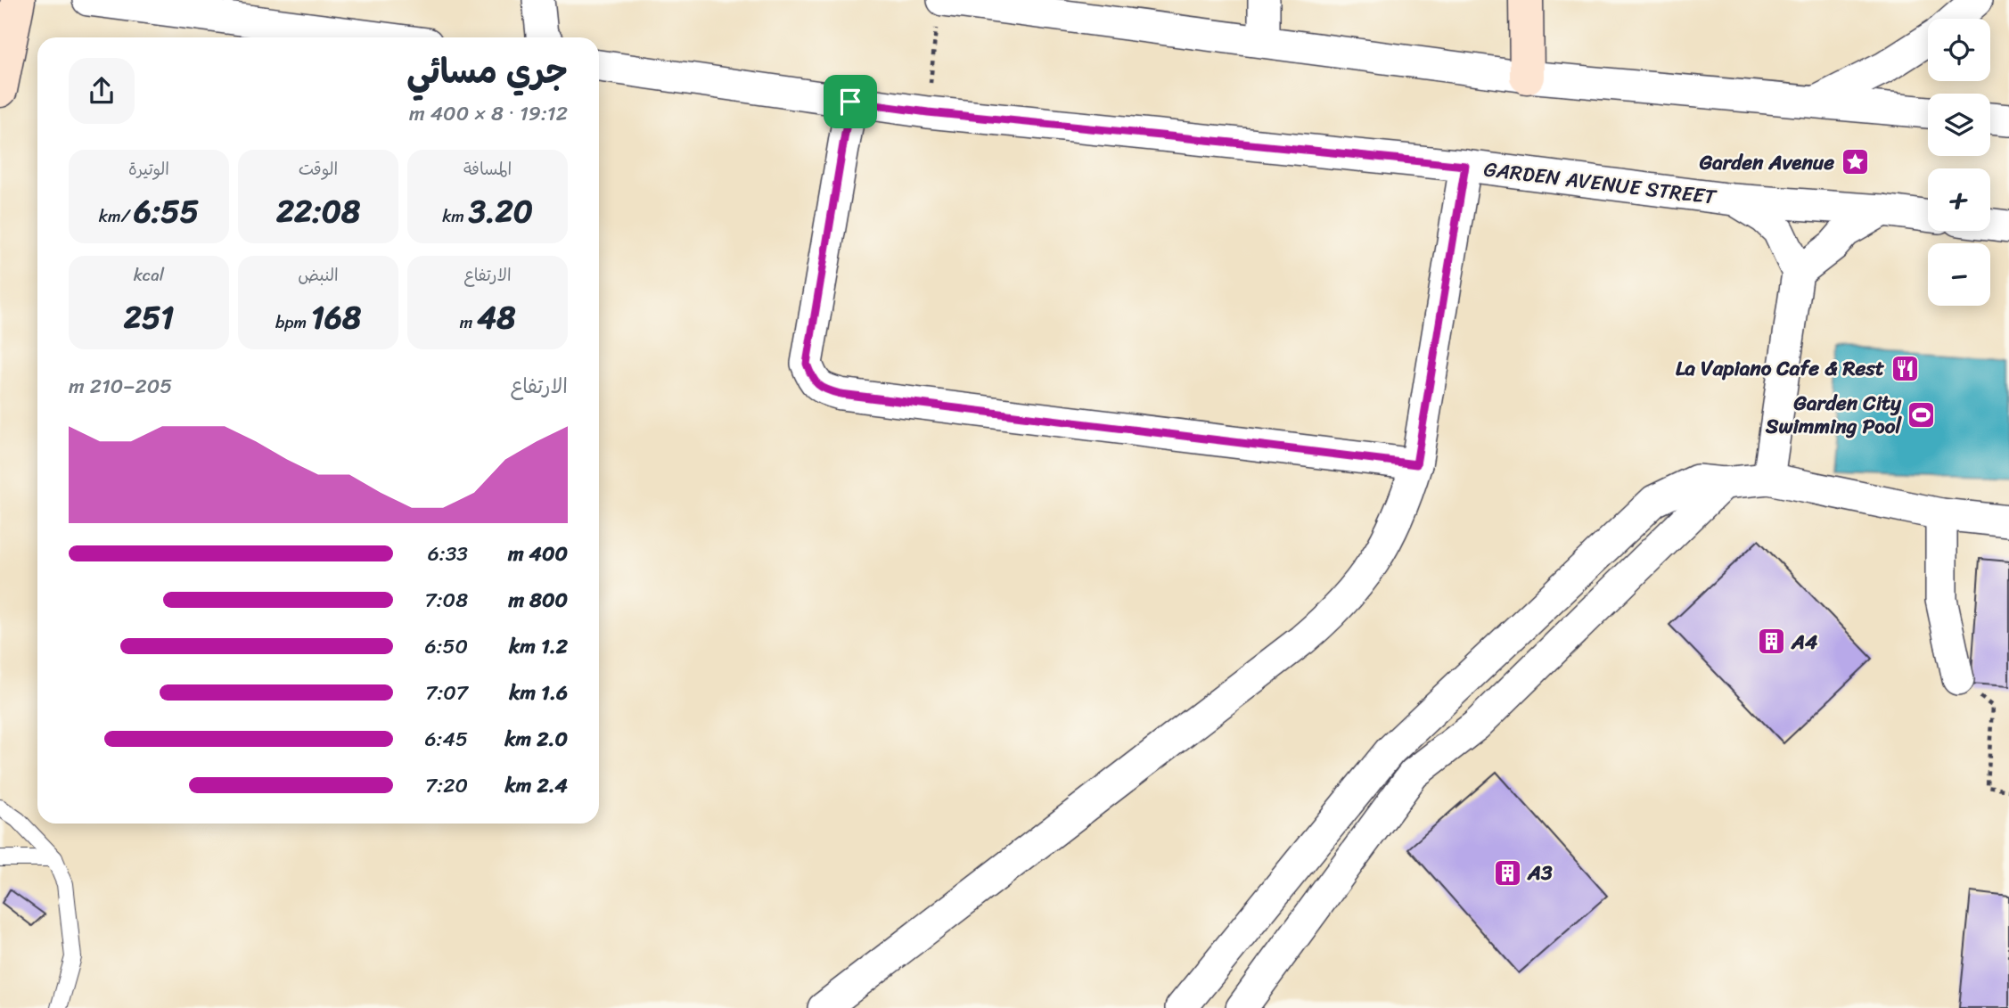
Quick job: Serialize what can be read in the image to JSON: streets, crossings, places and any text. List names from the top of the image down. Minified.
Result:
{"streets":{"street":["GARDEN AVENUE STREET"]},"places":{"place":["Garden Avenue"],"restaurant":["La Vapiano Cafe & Rest"],"sports":["Garden City Swimming Pool"],"building":["A4","A3"]},"page":{"map_buttons":["+","−"],"heading":["جري مسائي","19:12 · 8 × 400 m"],"stats":[["المسافة","3.20 km"],["الوقت","22:08"],["الوتيرة","6:55 /km"],["الارتفاع","48 m"],["النبض","168 bpm"],["kcal","251"]],"chart":["الارتفاع","205–210 m"],"list":[{"name":"400 m","note":"6:33"},{"name":"800 m","note":"7:08"},{"name":"1.2 km","note":"6:50"},{"name":"1.6 km","note":"7:07"},{"name":"2.0 km","note":"6:45"},{"name":"2.4 km","note":"7:20"}]}}
